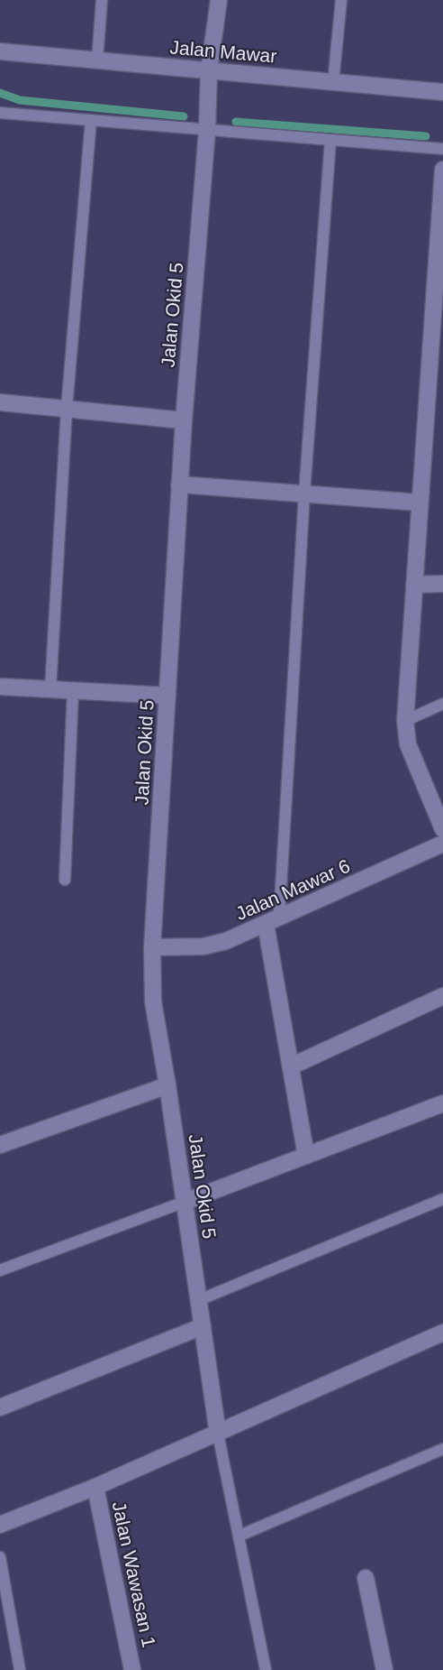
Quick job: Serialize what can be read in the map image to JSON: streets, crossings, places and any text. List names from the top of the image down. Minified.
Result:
{"streets":{"street":["Jalan Mawar","Jalan Okid 5","Jalan Mawar 6","Jalan Wawasan 1"]},"crossings":[["Jalan Mawar","Jalan Okid 5"],["Jalan Okid 5","Jalan Mawar 6"]]}
